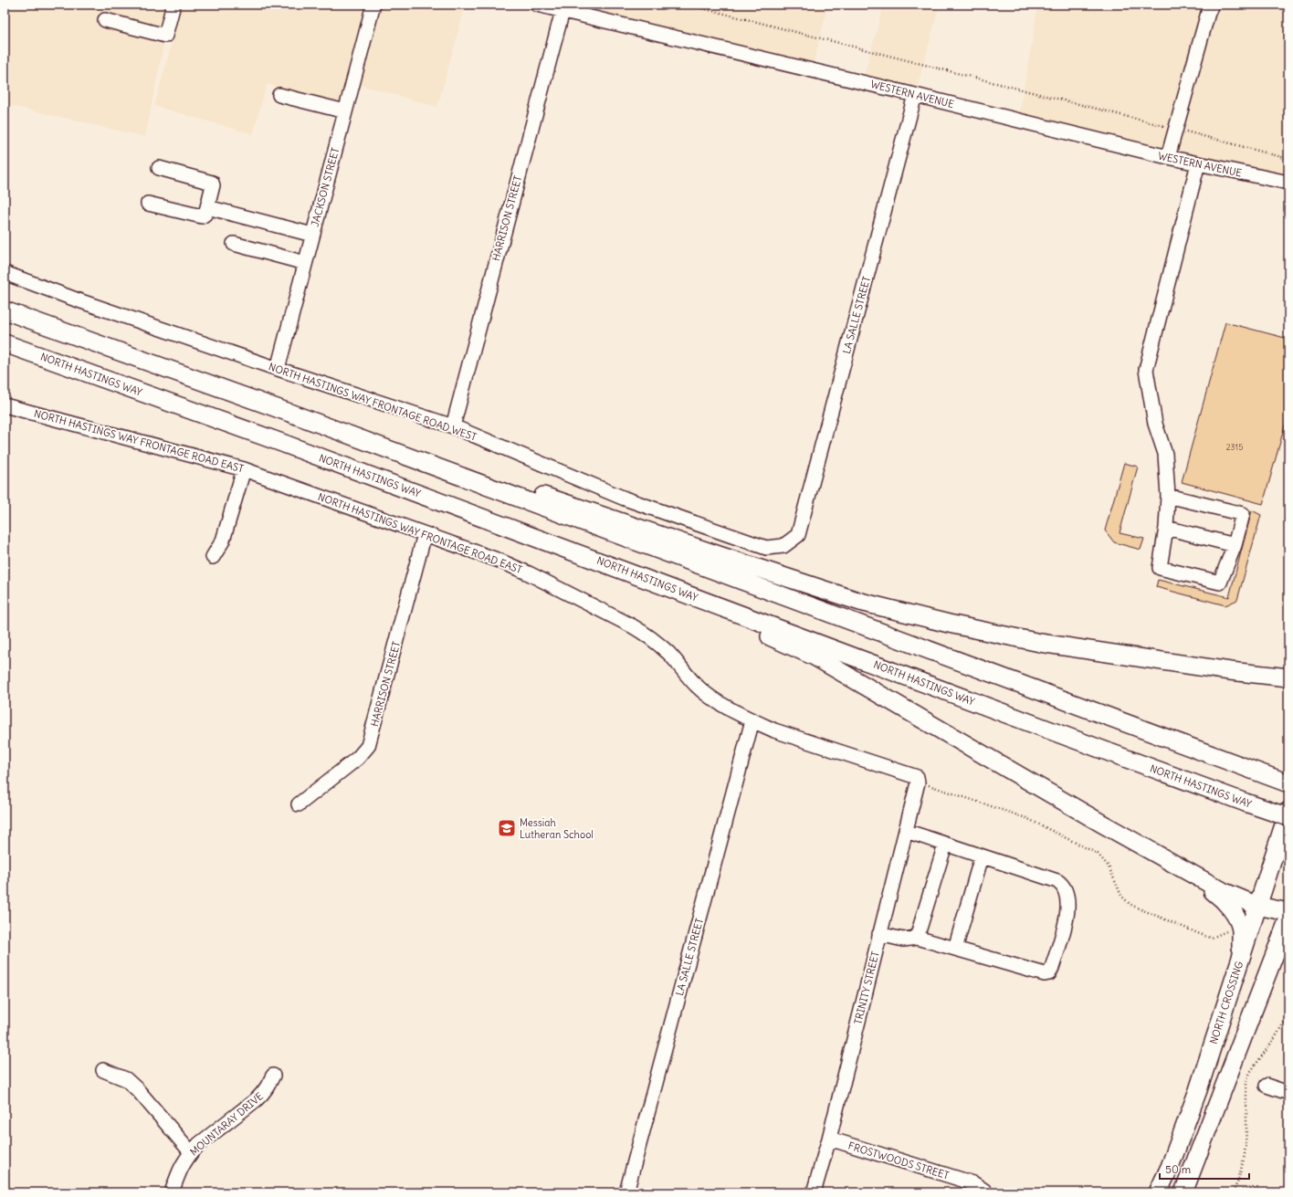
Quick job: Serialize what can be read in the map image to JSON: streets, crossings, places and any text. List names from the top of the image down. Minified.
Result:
{"streets":{"main road":["NORTH HASTINGS WAY","NORTH CROSSING"],"street":["WESTERN AVENUE","JACKSON STREET","HARRISON STREET","LA SALLE STREET","NORTH HASTINGS WAY FRONTAGE ROAD WEST","NORTH HASTINGS WAY FRONTAGE ROAD EAST","TRINITY STREET","MOUNTARAY DRIVE","FROSTWOODS STREET"]},"crossings":[["WESTERN AVENUE","HARRISON STREET"],["WESTERN AVENUE","LA SALLE STREET"],["JACKSON STREET","NORTH HASTINGS WAY FRONTAGE ROAD WEST"],["HARRISON STREET","NORTH HASTINGS WAY FRONTAGE ROAD WEST"],["HARRISON STREET","NORTH HASTINGS WAY FRONTAGE ROAD EAST"],["LA SALLE STREET","NORTH HASTINGS WAY FRONTAGE ROAD WEST"],["LA SALLE STREET","NORTH HASTINGS WAY FRONTAGE ROAD EAST"],["NORTH HASTINGS WAY FRONTAGE ROAD EAST","TRINITY STREET"],["TRINITY STREET","FROSTWOODS STREET"]],"places":{"school or university":["Messiah Lutheran School"]},"house_numbers":["2315"],"scale_bar":"50 m"}
